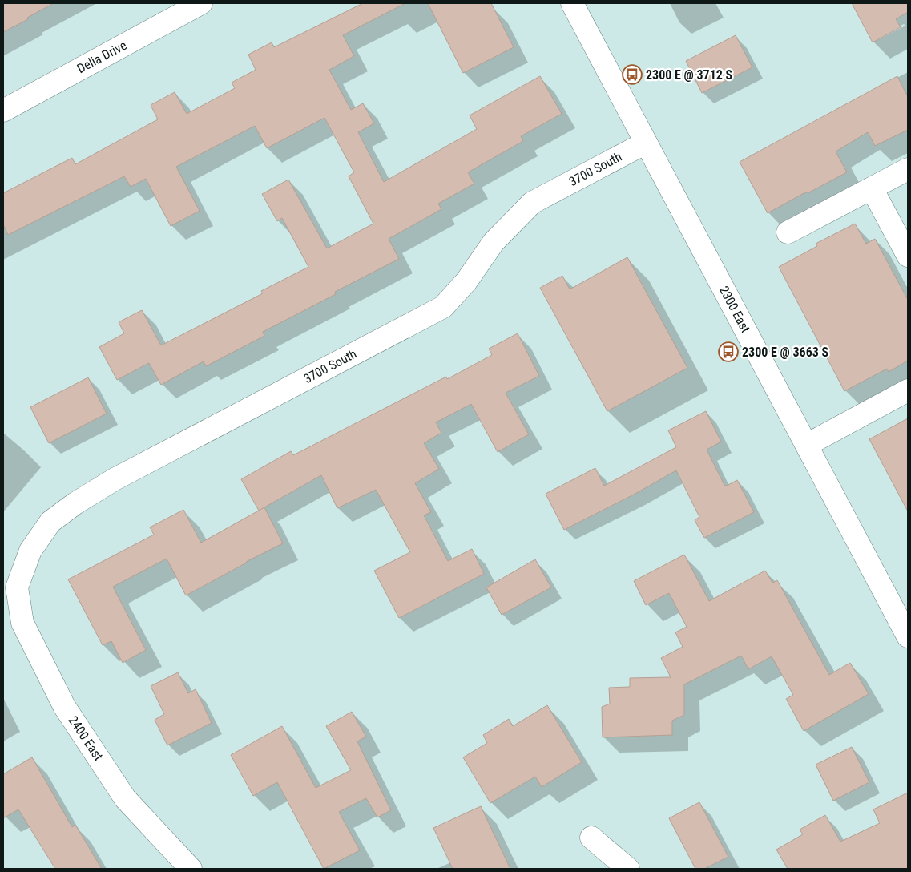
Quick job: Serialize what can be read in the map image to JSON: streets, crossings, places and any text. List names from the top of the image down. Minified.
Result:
{"streets":{"street":["Delia Drive","3700 South","2300 East","2400 East"]},"crossings":[["3700 South","2300 East"],["3700 South","2400 East"]],"places":{"bus stop":["2300 E @ 3712 S","2300 E @ 3663 S"]}}
